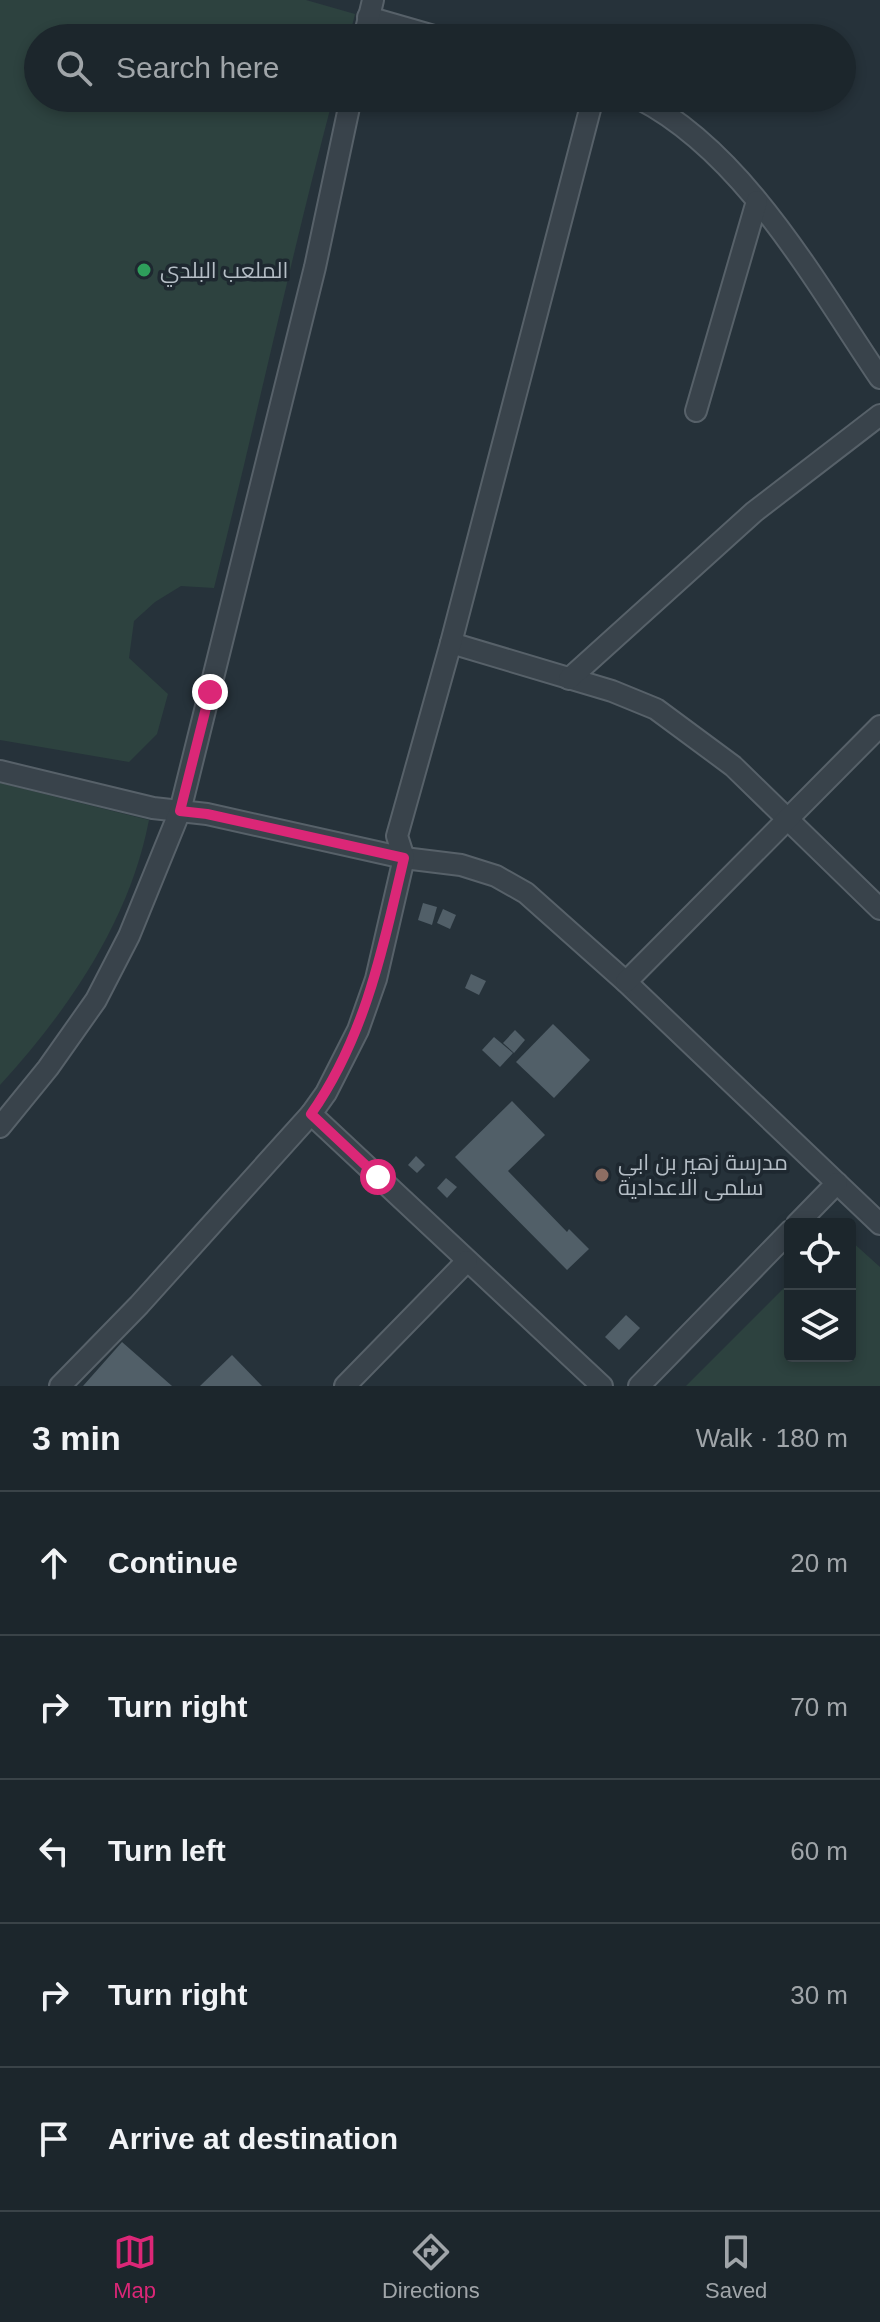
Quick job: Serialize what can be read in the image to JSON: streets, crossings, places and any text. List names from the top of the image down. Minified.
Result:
{"places":["الملعب البلدي","مدرسة زهير بن ابي سلمى الاعدادية"],"page":{"search":"Search here","heading":["3 min","Walk · 180 m"],"list":[["Continue","20 m"],["Turn right","70 m"],["Turn left","60 m"],["Turn right","30 m"],"Arrive at destination"],"nav":["Map","Directions","Saved"]}}
